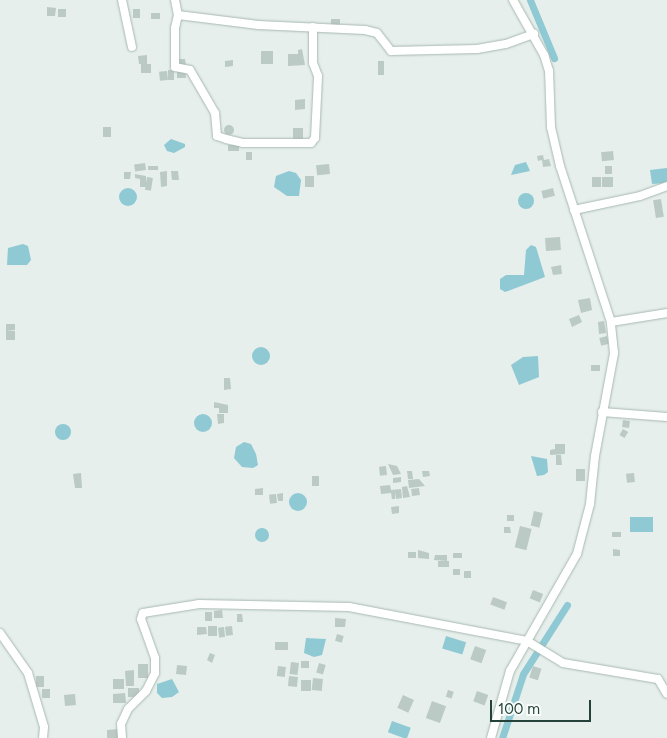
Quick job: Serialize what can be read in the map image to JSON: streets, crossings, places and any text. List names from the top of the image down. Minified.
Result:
{"scale_bar":"100 m"}
